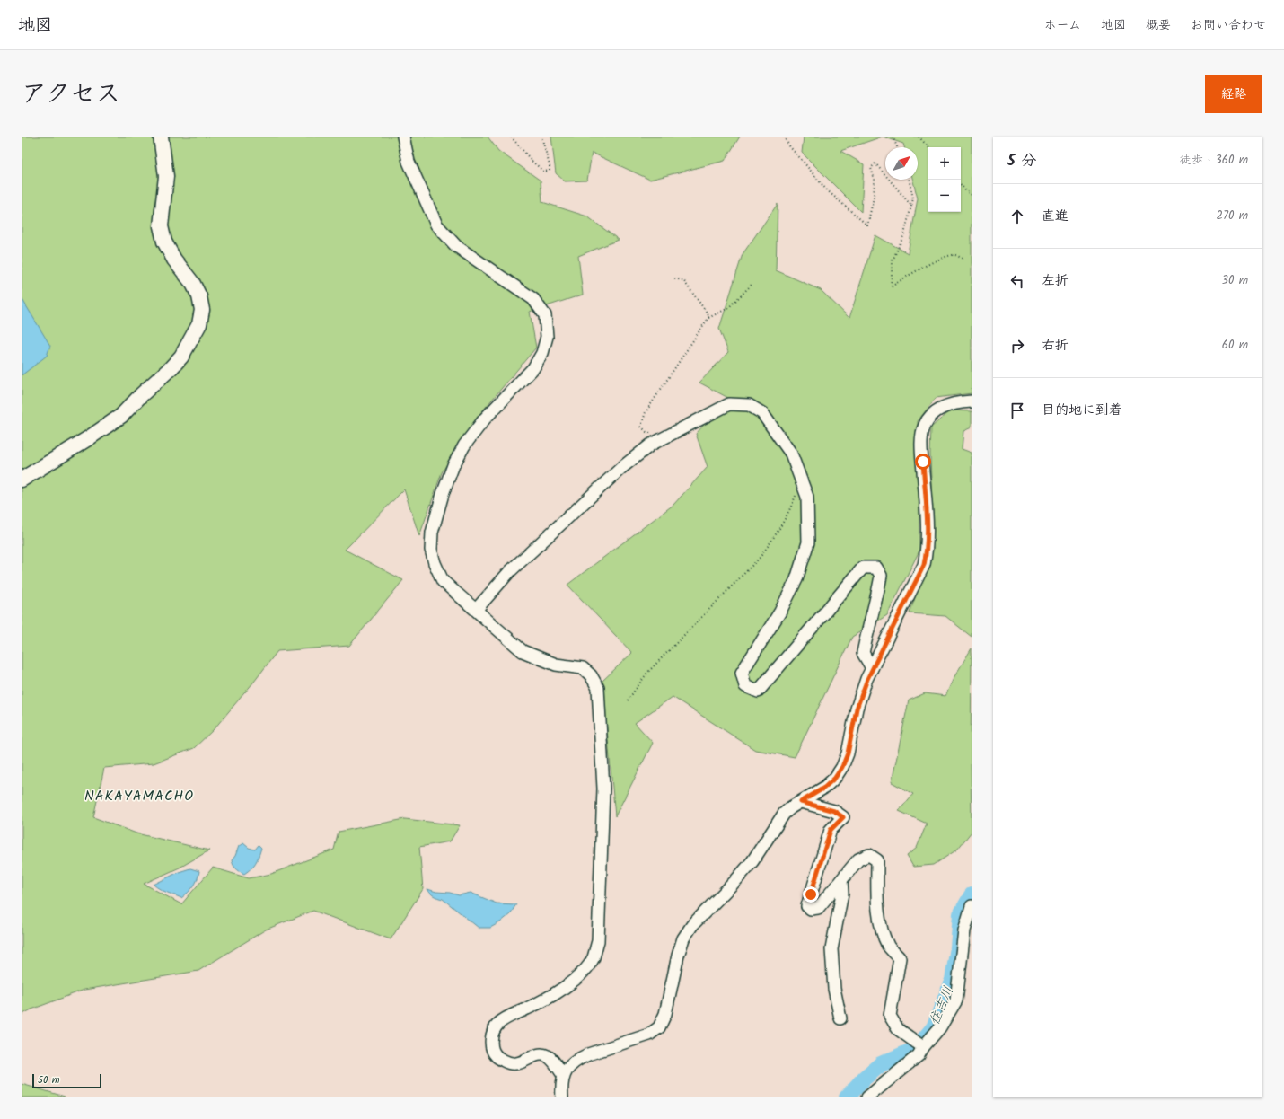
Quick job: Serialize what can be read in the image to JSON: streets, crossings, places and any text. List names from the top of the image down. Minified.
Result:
{"districts":["NAKAYAMACHO"],"water":["住吉川"],"scale_bar":"50 m","north":"top right","page":{"header":"地図","nav":["ホーム","地図","概要","お問い合わせ"],"title":"アクセス","buttons":"経路","heading":["5 分","徒歩 · 360 m"],"map_buttons":["+","−"],"list":[["直進","270 m"],["左折","30 m"],["右折","60 m"],"目的地に到着"],"scale":"50 m"}}
